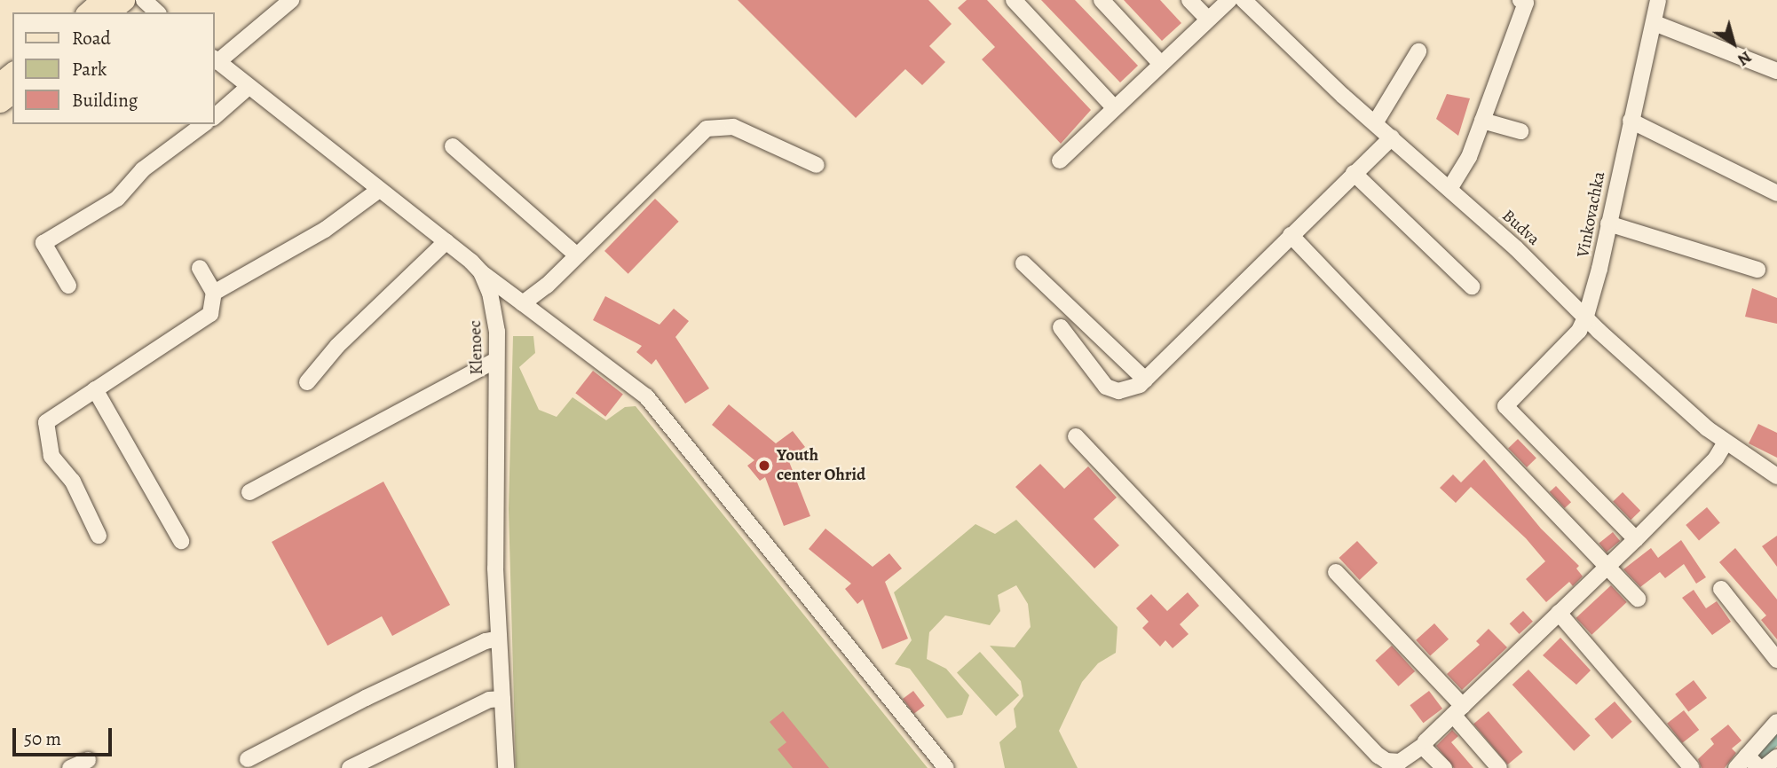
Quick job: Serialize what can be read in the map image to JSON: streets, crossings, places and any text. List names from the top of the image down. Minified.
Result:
{"streets":{"street":["Vinkovachka","Budva","Klenoec"]},"crossings":[["Vinkovachka","Budva"]],"places":["Youth center Ohrid"],"legend":["Road","Park","Building"],"scale_bar":"50 m","north":"bottom right"}
